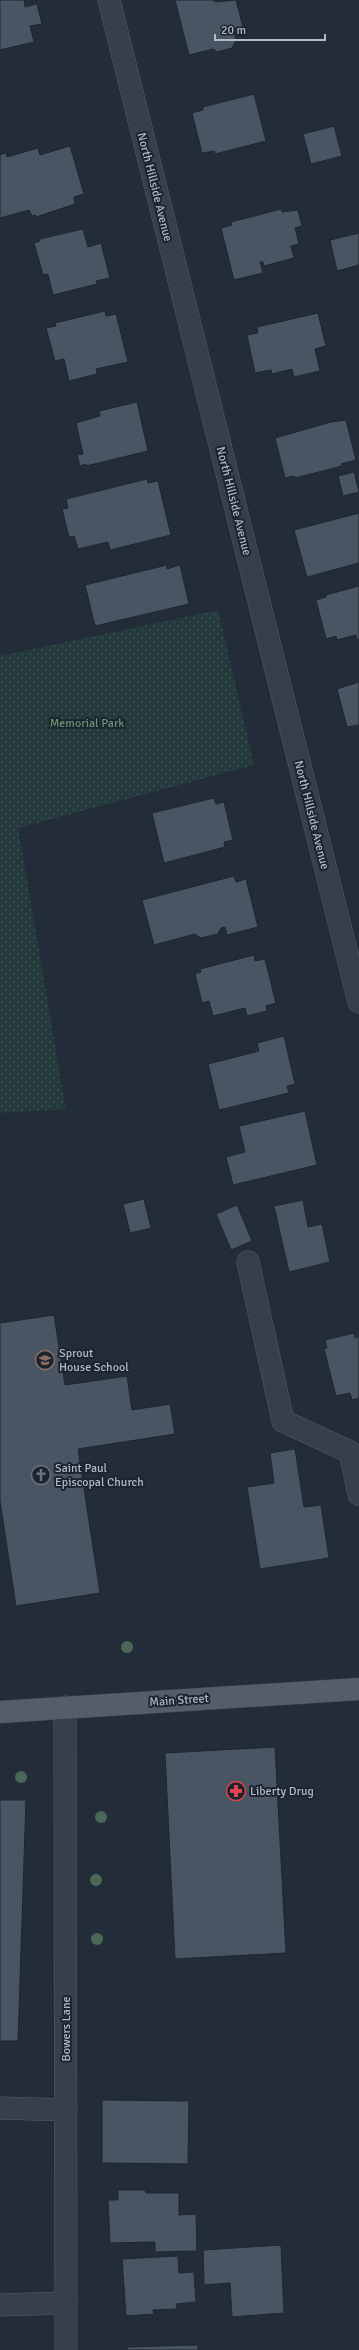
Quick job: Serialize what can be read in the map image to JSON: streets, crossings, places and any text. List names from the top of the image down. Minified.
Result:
{"streets":{"main road":["Main Street"],"street":["North Hillside Avenue","Bowers Lane"]},"crossings":[["Main Street","Bowers Lane"]],"parks":["Memorial Park"],"places":{"school or university":["Sprout House School"],"church":["Saint Paul Episcopal Church"],"pharmacy":["Liberty Drug"]},"scale_bar":"20 m"}
